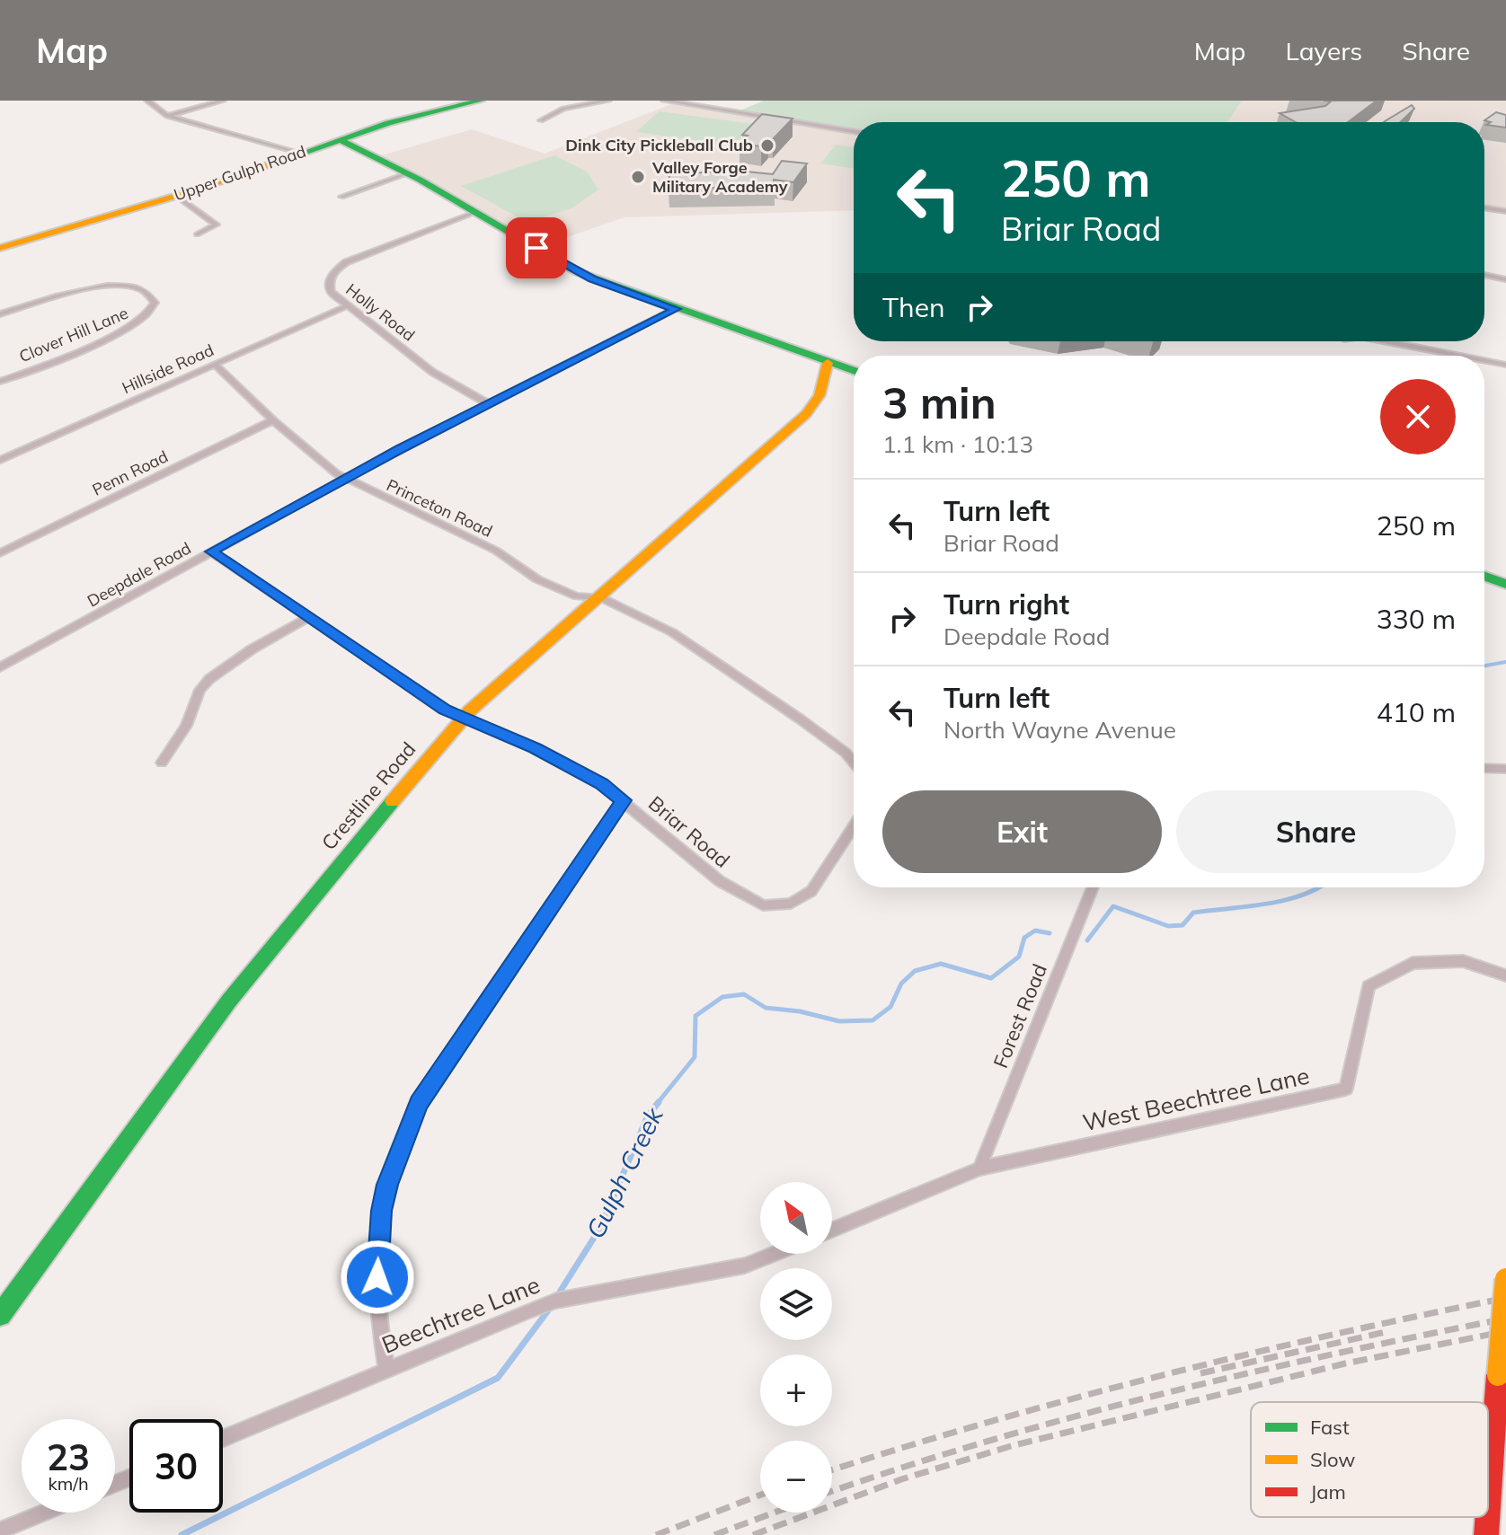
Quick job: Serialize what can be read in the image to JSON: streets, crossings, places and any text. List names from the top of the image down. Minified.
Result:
{"streets":{"street":["Upper Gulph Road","Holly Road","Clover Hill Lane","Hillside Road","Penn Road","Princeton Road","Deepdale Road","Crestline Road","Briar Road","Forest Road","West Beechtree Lane","Beechtree Lane"]},"crossings":[["Holly Road","Hillside Road"],["Holly Road","Deepdale Road"],["Hillside Road","Princeton Road"],["Penn Road","Princeton Road"],["Princeton Road","Deepdale Road"],["Princeton Road","Crestline Road"],["Deepdale Road","Briar Road"],["Crestline Road","Briar Road"],["Forest Road","West Beechtree Lane"]],"water":["Gulph Creek"],"places":["Dink City Pickleball Club","Valley Forge Military Academy"],"legend":["Fast","Slow","Jam"],"north":"top left","page":{"header":"Map","nav":["Map","Layers","Share"],"turn":["250 m","Briar Road"],"then":"Then","heading":["3 min","1.1 km · 10:13"],"list":[{"name":"Turn left","note":"Briar Road","value":"250 m"},{"name":"Turn right","note":"Deepdale Road","value":"330 m"},{"name":"Turn left","note":"North Wayne Avenue","value":"410 m"}],"buttons":["Exit","Share"],"map_buttons":["+","−"],"speed":"23 km/h","limit":"30"}}
